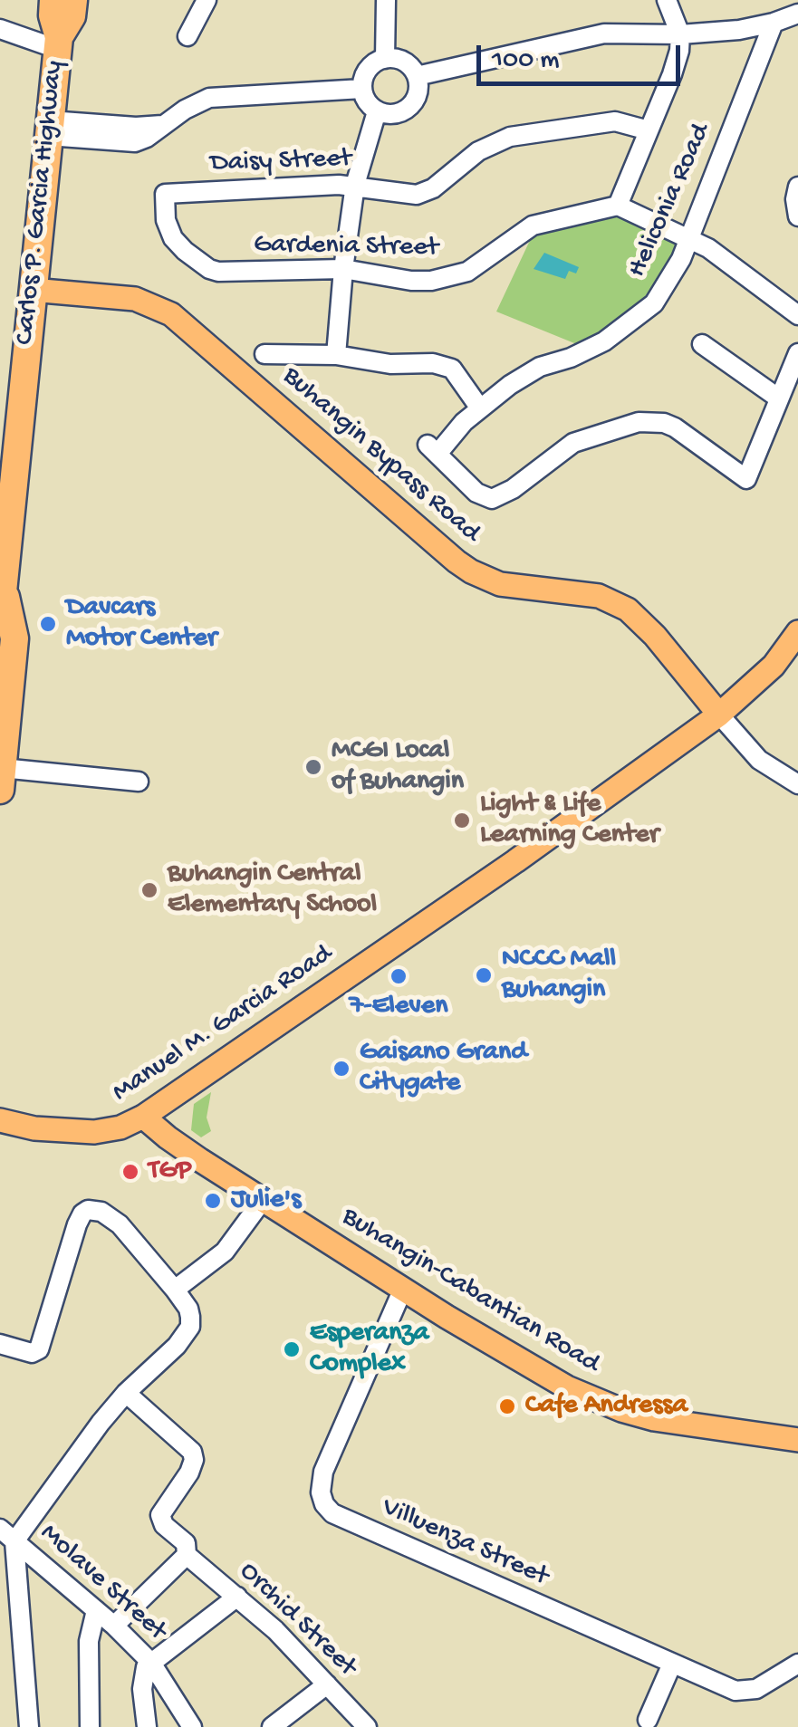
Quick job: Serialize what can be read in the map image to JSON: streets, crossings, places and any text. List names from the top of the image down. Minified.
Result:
{"streets":{"highway":["Carlos P. Garcia Highway"],"main road":["Buhangin Bypass Road","Manuel M. Garcia Road","Buhangin-Cabantian Road"],"street":["Daisy Street","Heliconia Road","Gardenia Street","Villuenza Street","Molave Street","Orchid Street"]},"crossings":[["Daisy Street","Gardenia Street"],["Carlos P. Garcia Highway","Buhangin Bypass Road"],["Buhangin Bypass Road","Manuel M. Garcia Road"],["Manuel M. Garcia Road","Buhangin-Cabantian Road"],["Buhangin-Cabantian Road","Villuenza Street"]],"places":["Davcars Motor Center","MCGI Local of Buhangin","Light & Life Learning Center","Buhangin Central Elementary School","NCCC Mall Buhangin","7-Eleven","Gaisano Grand Citygate","TGP","Julie's","Esperanza Complex","Cafe Andressa"],"scale_bar":"100 m"}
